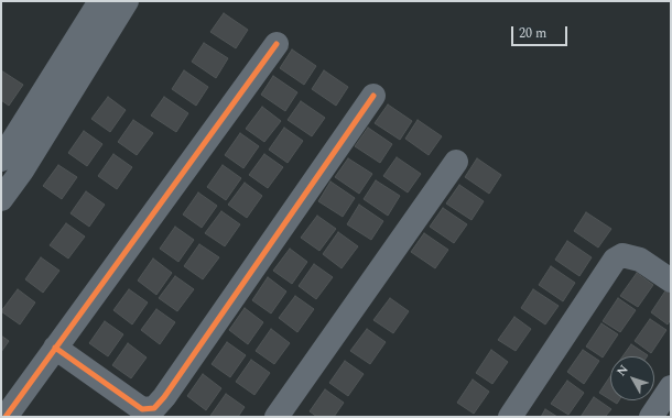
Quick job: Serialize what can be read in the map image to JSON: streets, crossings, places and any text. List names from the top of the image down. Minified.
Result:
{"scale_bar":"20 m","north":"top left"}
